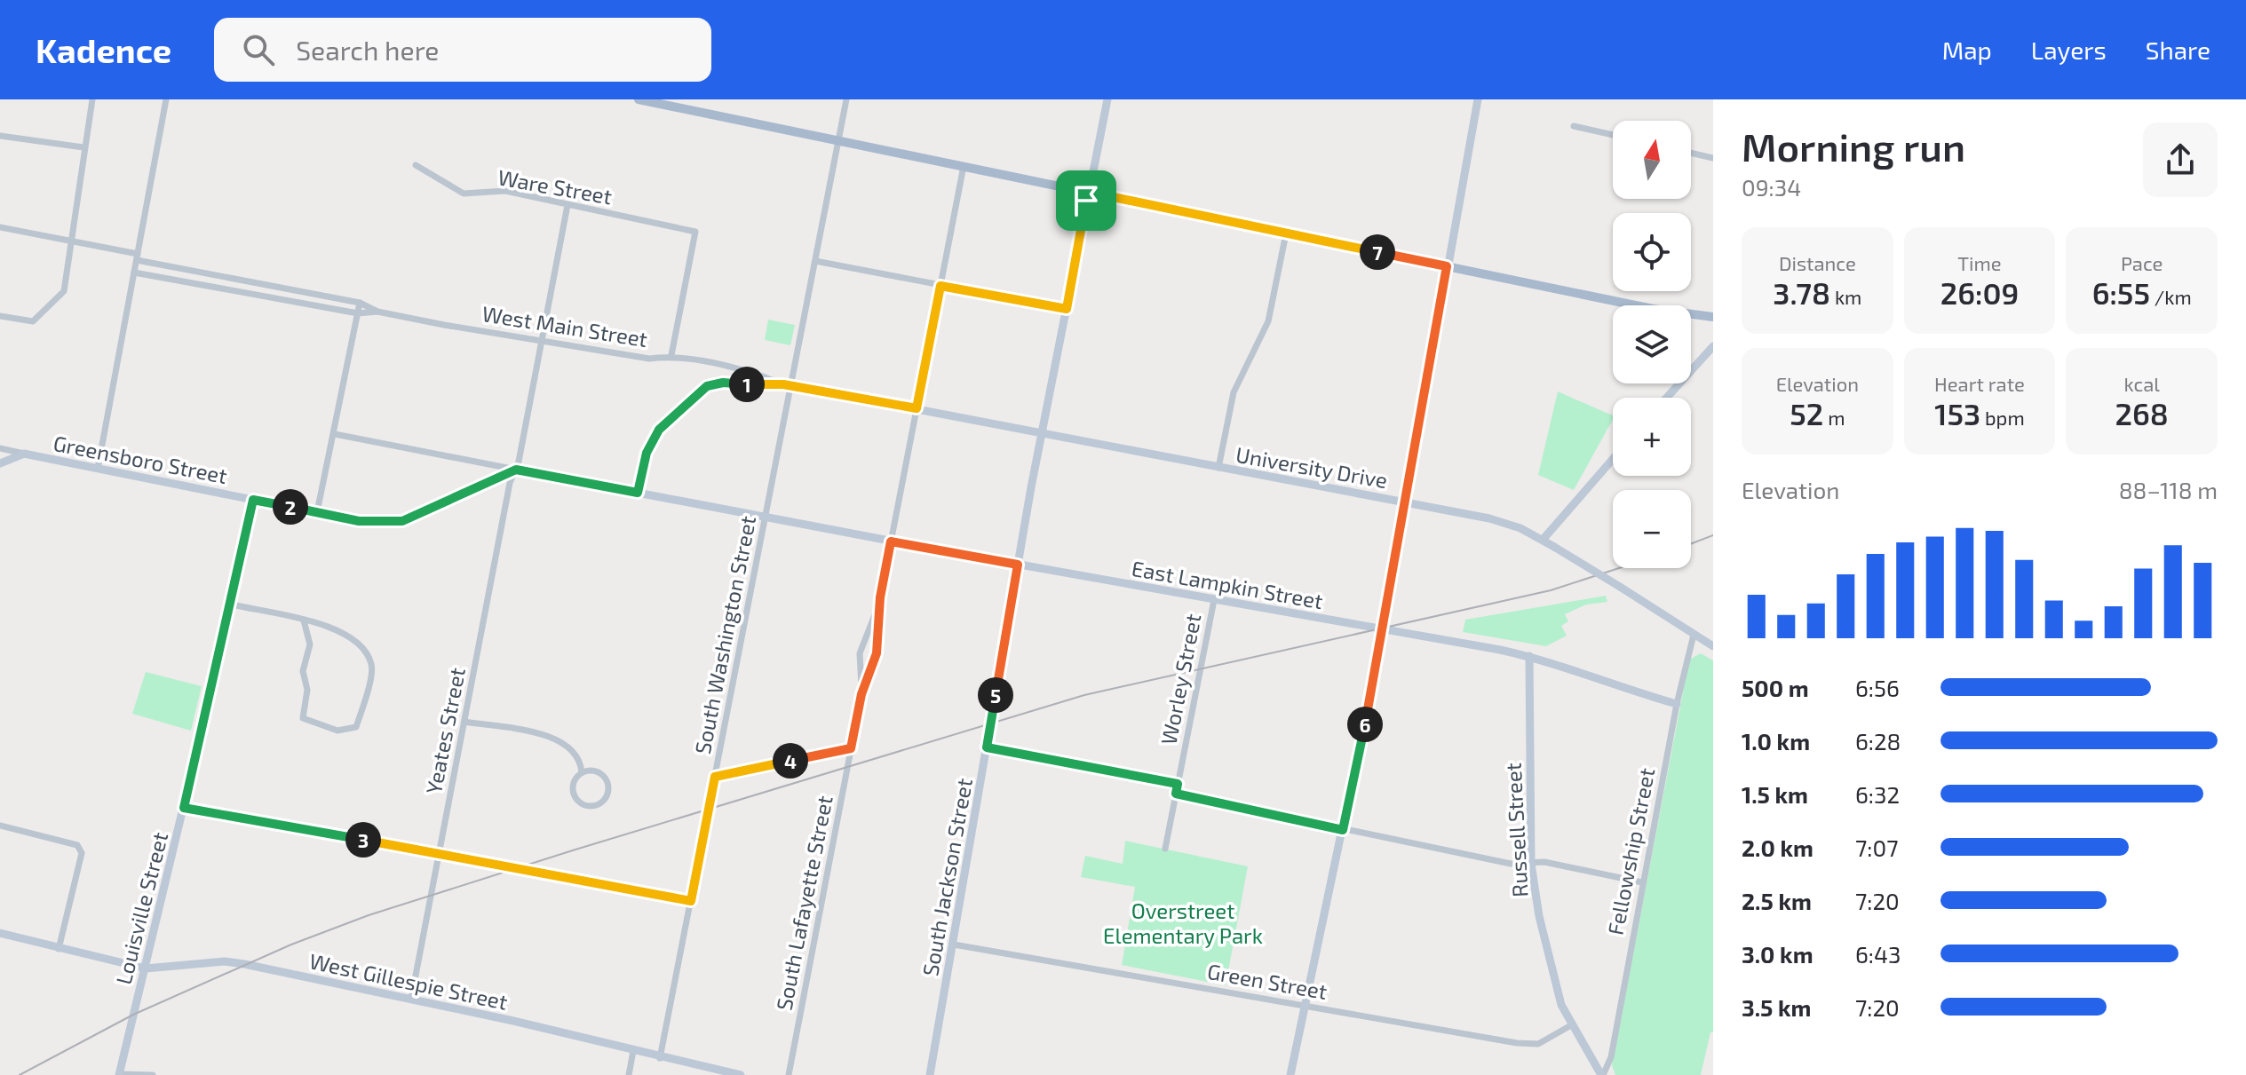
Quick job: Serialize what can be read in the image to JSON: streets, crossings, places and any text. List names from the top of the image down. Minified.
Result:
{"streets":{"street":["Ware Street","West Main Street","Greensboro Street","University Drive","East Lampkin Street","South Washington Street","Worley Street","Yeates Street","Russell Street","Fellowship Street","South Jackson Street","South Lafayette Street","Louisville Street","West Gillespie Street","Green Street"]},"crossings":[["Ware Street","West Main Street"],["Ware Street","Yeates Street"],["West Main Street","University Drive"],["West Main Street","South Washington Street"],["West Main Street","Yeates Street"],["Greensboro Street","East Lampkin Street"],["Greensboro Street","Yeates Street"],["Greensboro Street","Louisville Street"],["University Drive","South Washington Street"],["University Drive","Fellowship Street"],["University Drive","South Jackson Street"],["University Drive","South Lafayette Street"],["East Lampkin Street","South Washington Street"],["East Lampkin Street","Worley Street"],["East Lampkin Street","Yeates Street"],["East Lampkin Street","Russell Street"],["East Lampkin Street","Fellowship Street"],["East Lampkin Street","South Jackson Street"],["East Lampkin Street","South Lafayette Street"],["South Washington Street","West Gillespie Street"],["Yeates Street","West Gillespie Street"],["Russell Street","Fellowship Street"],["Russell Street","Green Street"],["South Jackson Street","Green Street"],["Louisville Street","West Gillespie Street"]],"parks":["Overstreet Elementary Park"],"north":"top","page":{"header":"Kadence","search":"Search here","nav":["Map","Layers","Share"],"heading":["Morning run","09:34"],"map_buttons":["+","−"],"stats":[["Distance","3.78 km"],["Time","26:09"],["Pace","6:55 /km"],["Elevation","52 m"],["Heart rate","153 bpm"],["kcal","268"]],"pins":["7","1","2","5","6","4","3"],"chart":["Elevation","88–118 m"],"list":[{"name":"500 m","note":"6:56"},{"name":"1.0 km","note":"6:28"},{"name":"1.5 km","note":"6:32"},{"name":"2.0 km","note":"7:07"},{"name":"2.5 km","note":"7:20"},{"name":"3.0 km","note":"6:43"},{"name":"3.5 km","note":"7:20"}]}}
